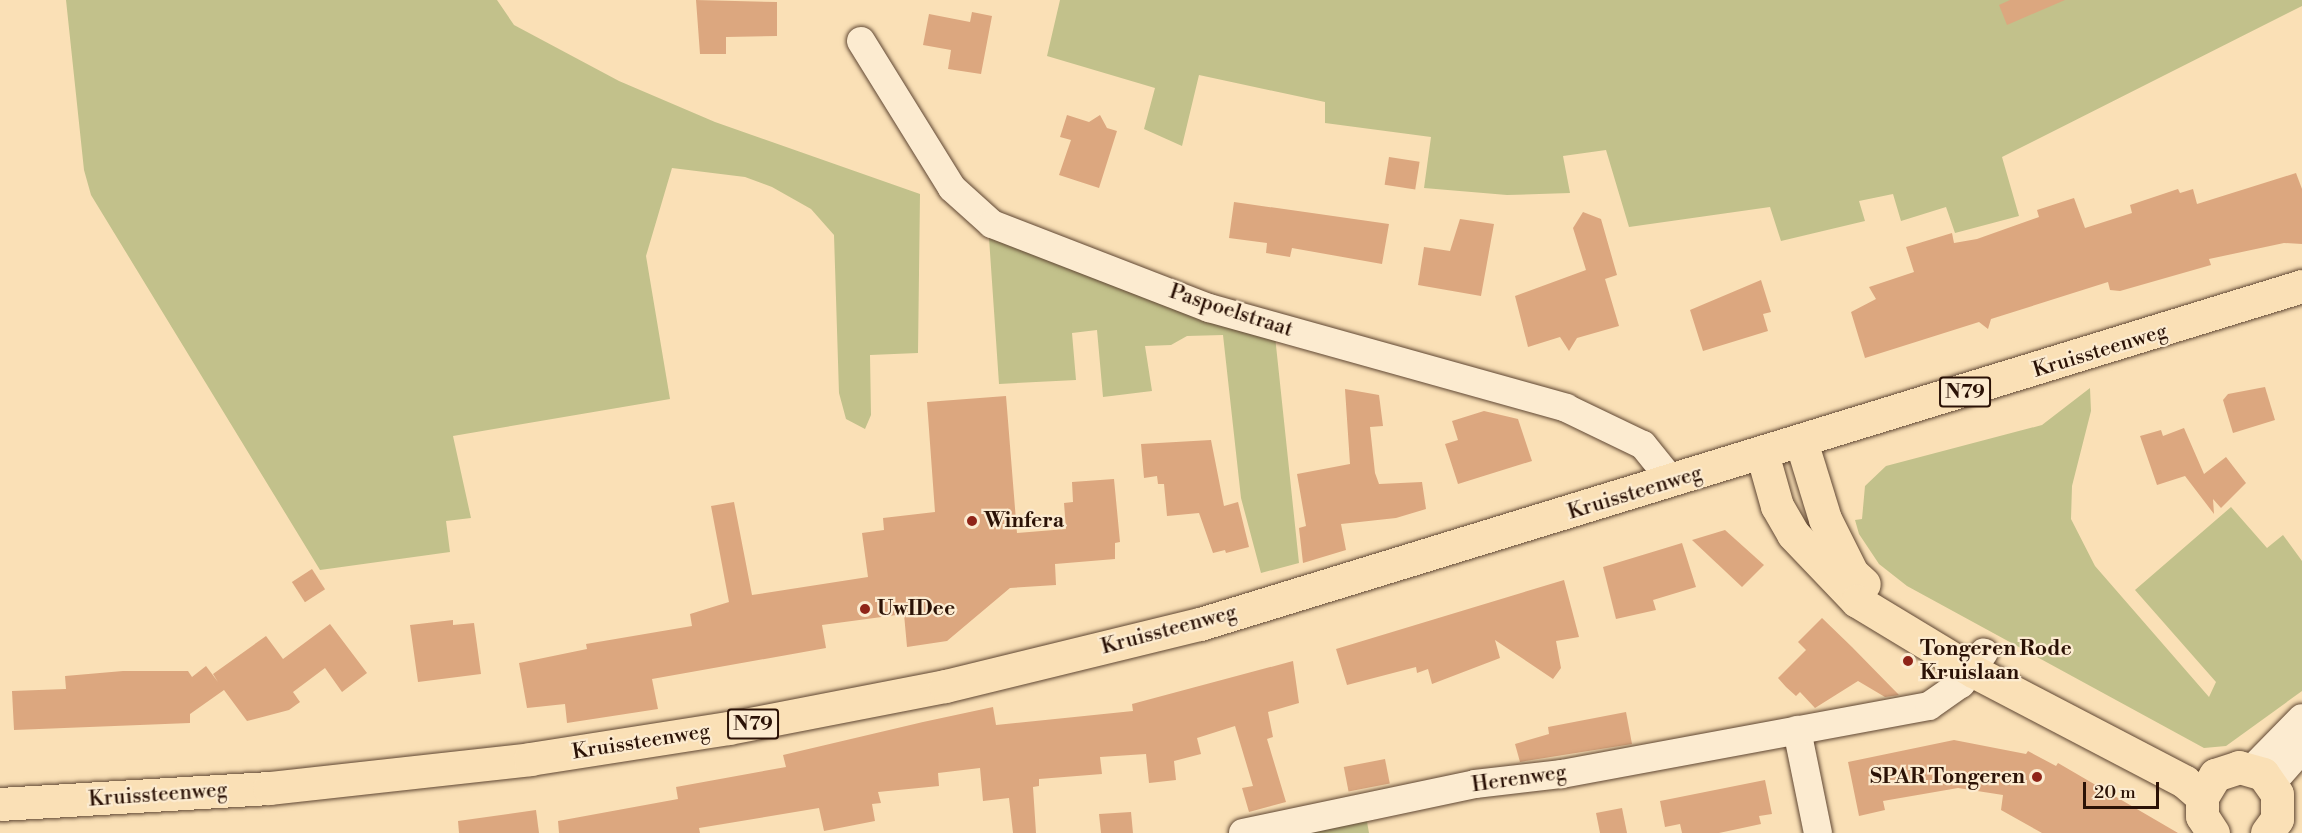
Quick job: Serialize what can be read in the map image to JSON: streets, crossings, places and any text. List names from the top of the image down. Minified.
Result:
{"streets":{"main road":["Kruissteenweg","N79"],"street":["Paspoelstraat","Herenweg"]},"crossings":[["Paspoelstraat","Kruissteenweg"]],"places":["Winfera","UwIDee","Tongeren Rode Kruislaan","SPAR Tongeren"],"scale_bar":"20 m"}
